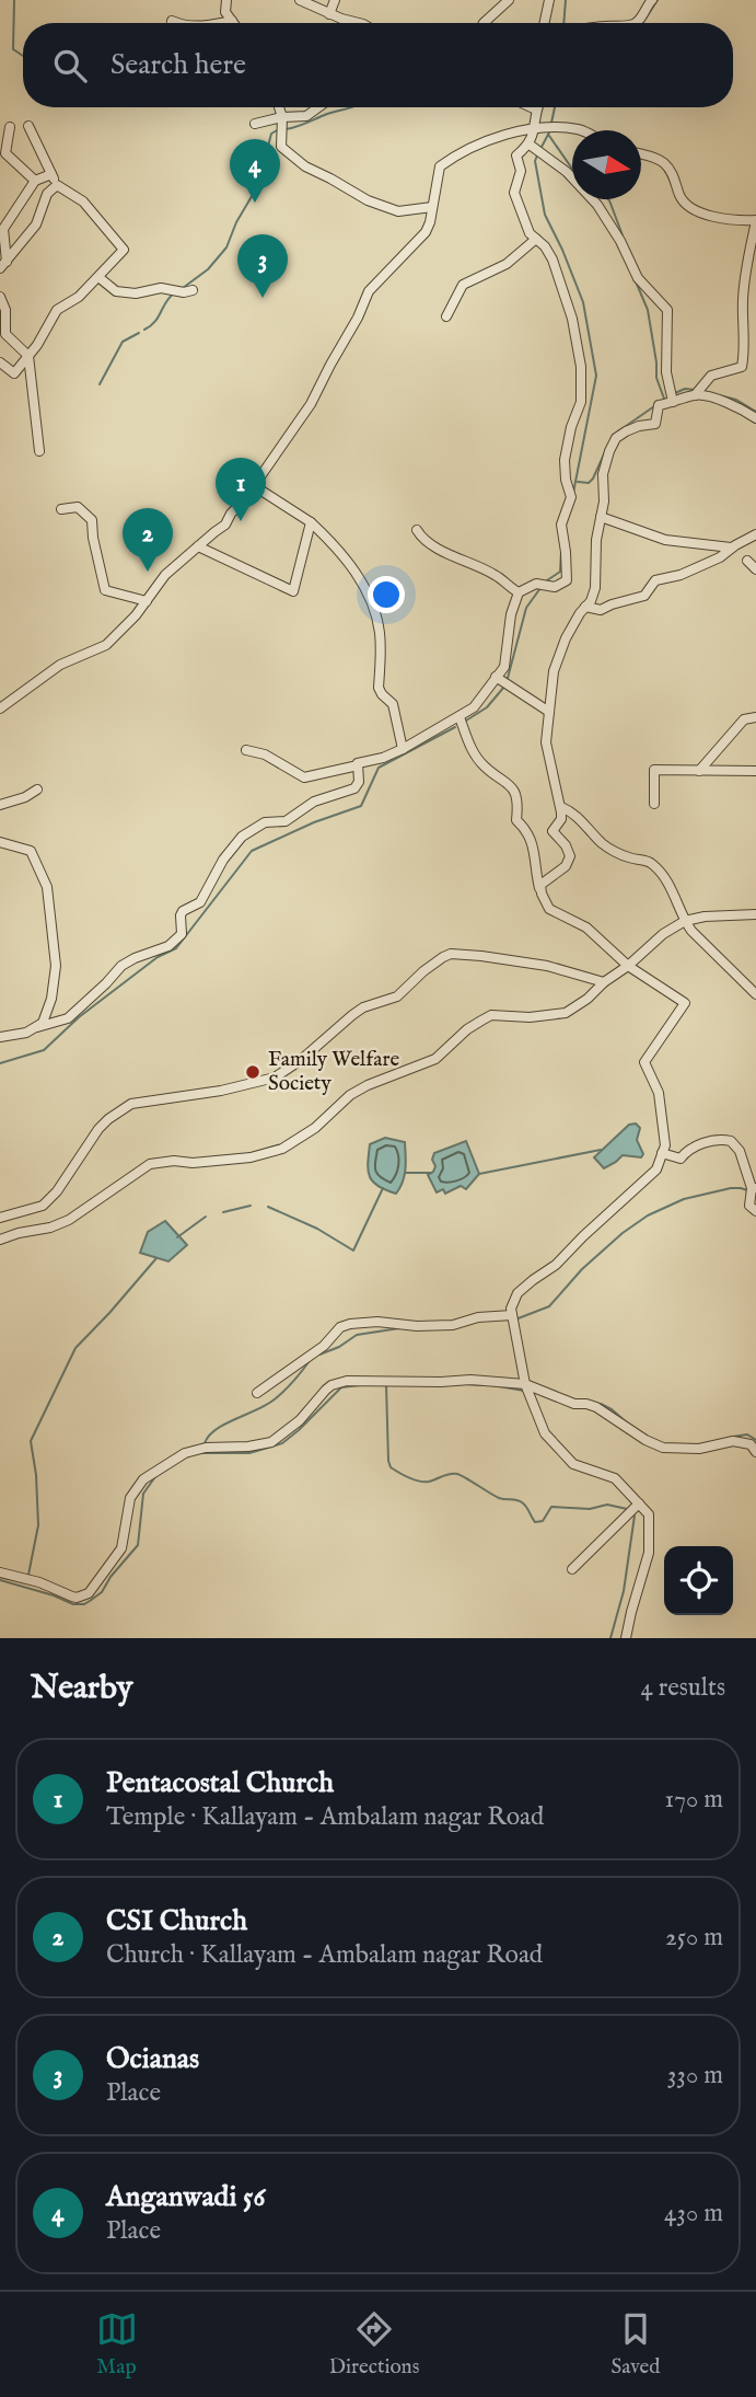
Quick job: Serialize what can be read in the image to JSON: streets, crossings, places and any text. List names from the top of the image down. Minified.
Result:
{"places":["Family Welfare Society"],"north":"right","page":{"search":"Search here","pins":["4","3","1","2"],"heading":["Nearby","4 results"],"list":[{"mark":"1","name":"Pentacostal Church","note":"Temple · Kallayam - Ambalam nagar Road","value":"170 m"},{"mark":"2","name":"CSI Church","note":"Church · Kallayam - Ambalam nagar Road","value":"250 m"},{"mark":"3","name":"Ocianas","note":"Place","value":"330 m"},{"mark":"4","name":"Anganwadi 56","note":"Place","value":"430 m"}],"nav":["Map","Directions","Saved"]}}
